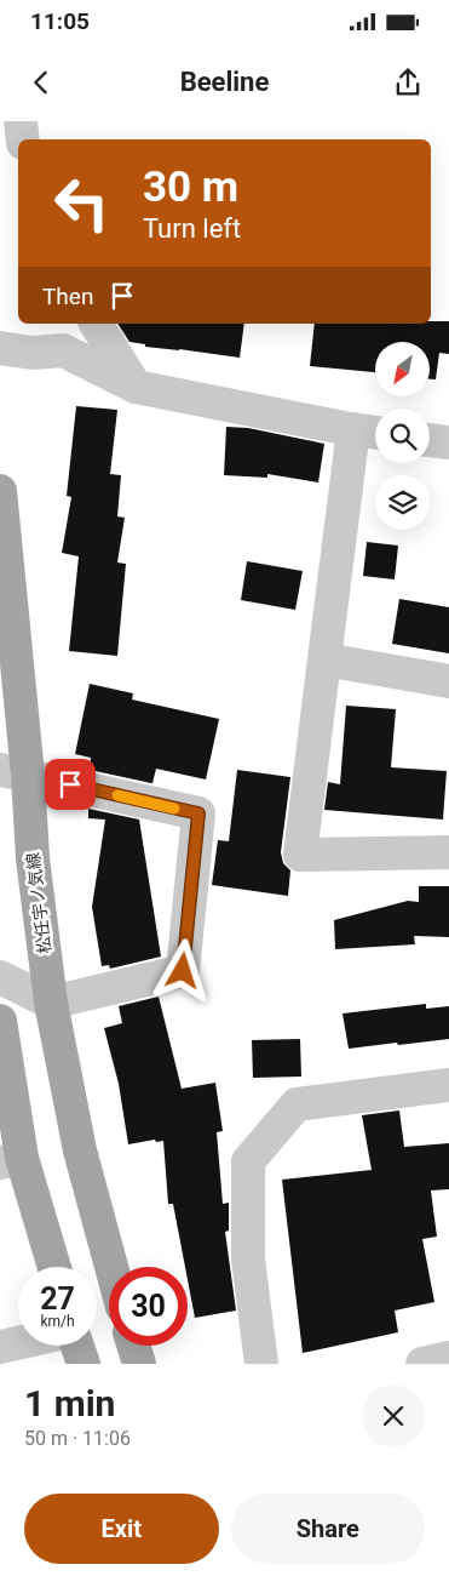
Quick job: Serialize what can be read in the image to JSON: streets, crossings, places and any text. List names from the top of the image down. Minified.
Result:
{"streets":{"main road":["松任宇ノ気線"]},"north":"bottom left","page":{"status":"11:05","header":"Beeline","turn":["30 m","Turn left"],"then":"Then","speed":"27 km/h","limit":"30","heading":["1 min","50 m · 11:06"],"buttons":["Exit","Share"]}}
